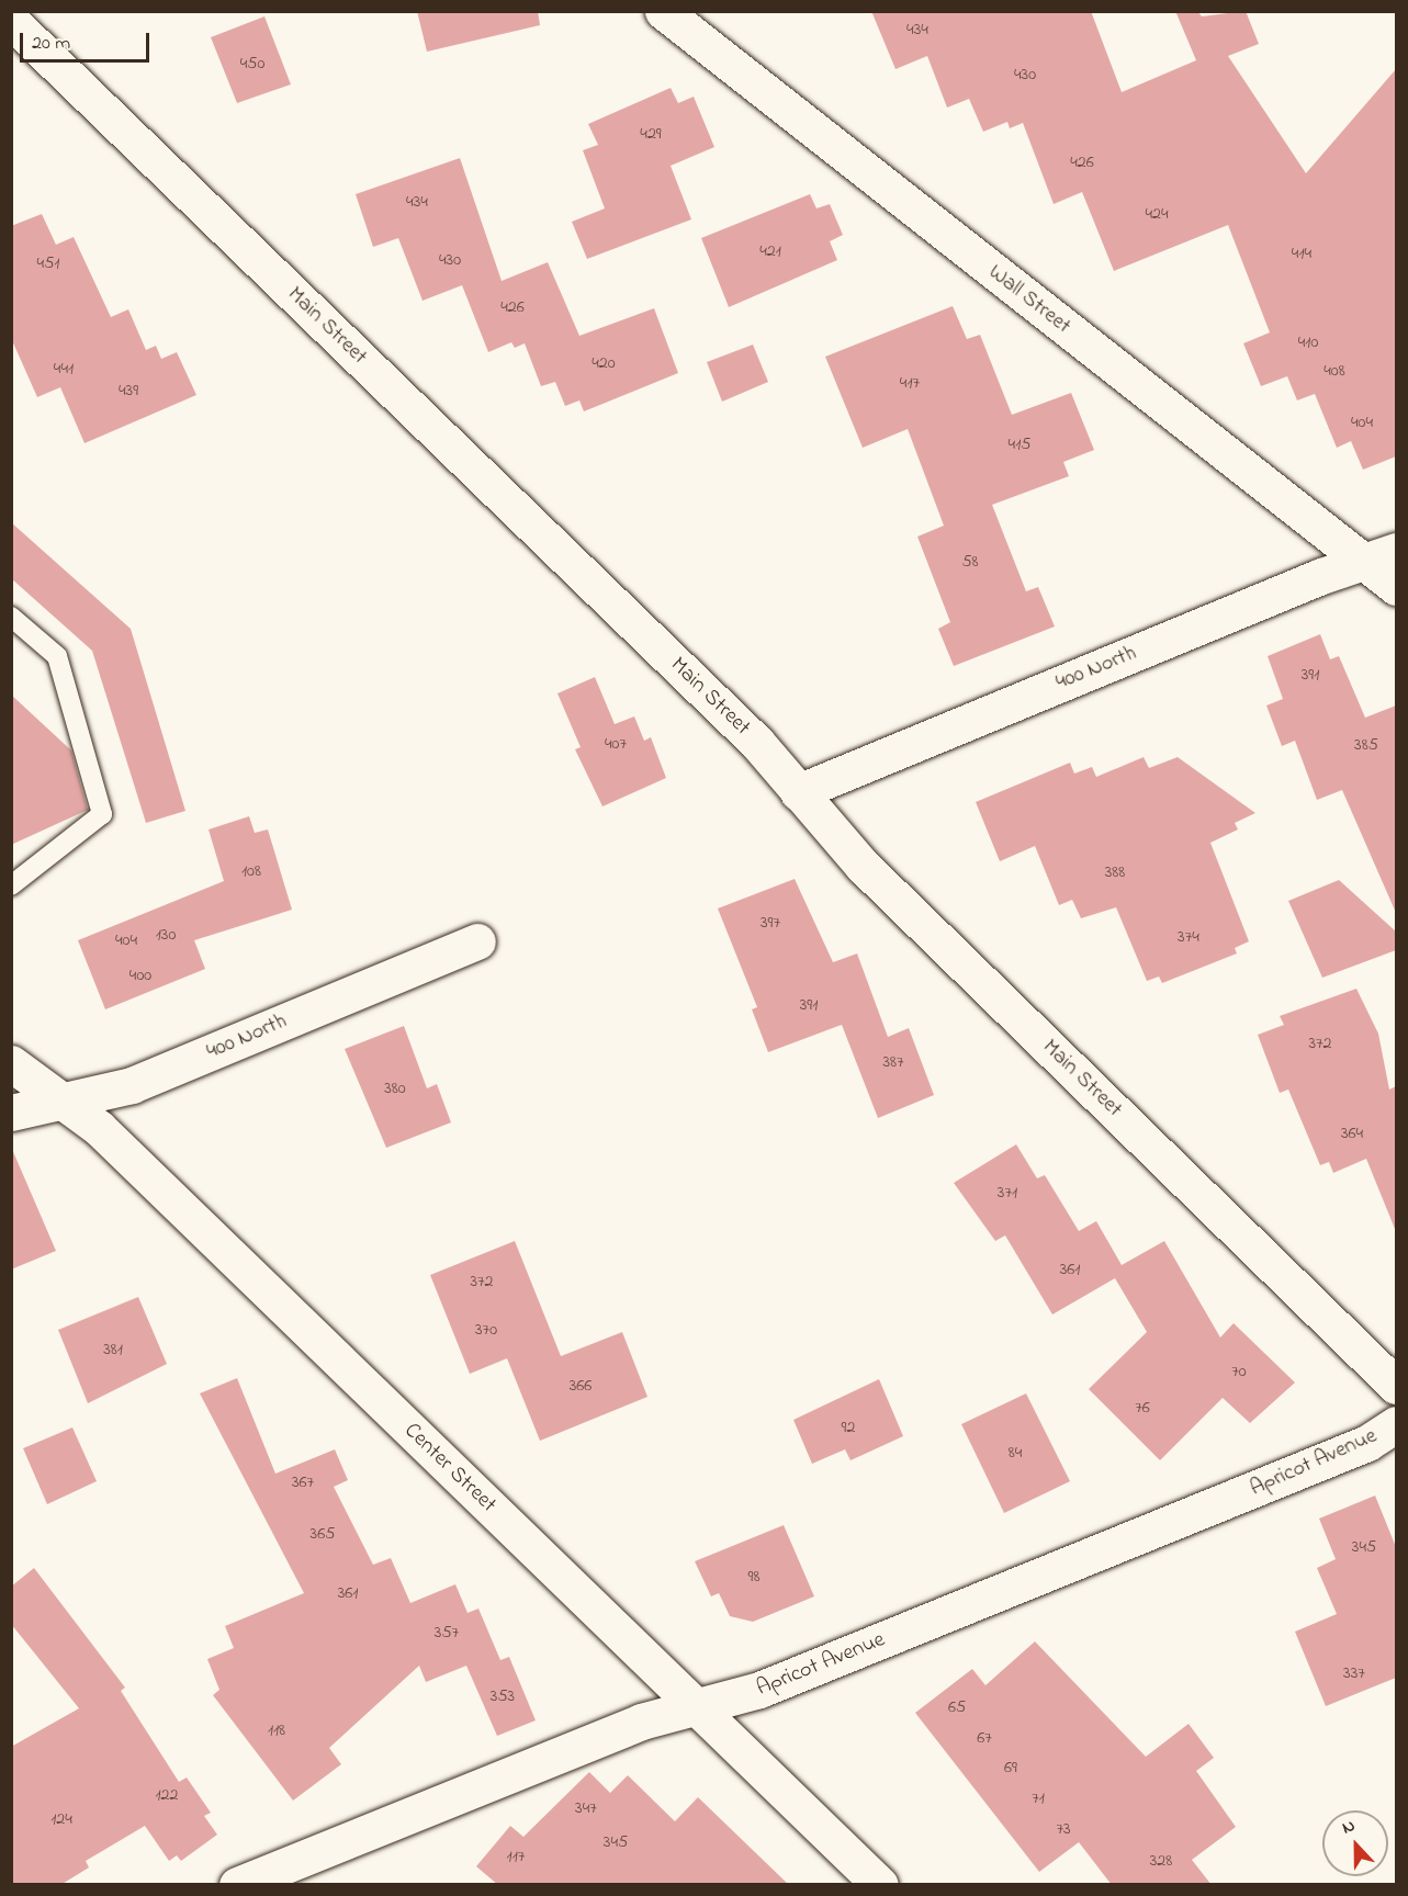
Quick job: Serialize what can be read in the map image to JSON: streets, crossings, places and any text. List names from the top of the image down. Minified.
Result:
{"streets":{"street":["Wall Street","Main Street","400 North","Apricot Avenue","Center Street"]},"crossings":[["Wall Street","400 North"],["Main Street","400 North"],["400 North","Center Street"],["Apricot Avenue","Center Street"]],"house_numbers":["434","450","430","429","426","434","424","421","414","430","451","426","410","420","441","408","417","439","404","415","58","391","407","385","108","388","397","130","374","404","400","391","372","387","380","364","371","361","372","370","381","70","366","76","92","84","367","365","345","98","361","357","337","353","65","118","67","69","122","71","347","124","73","345","117","328"],"scale_bar":"20 m","north":"top"}
